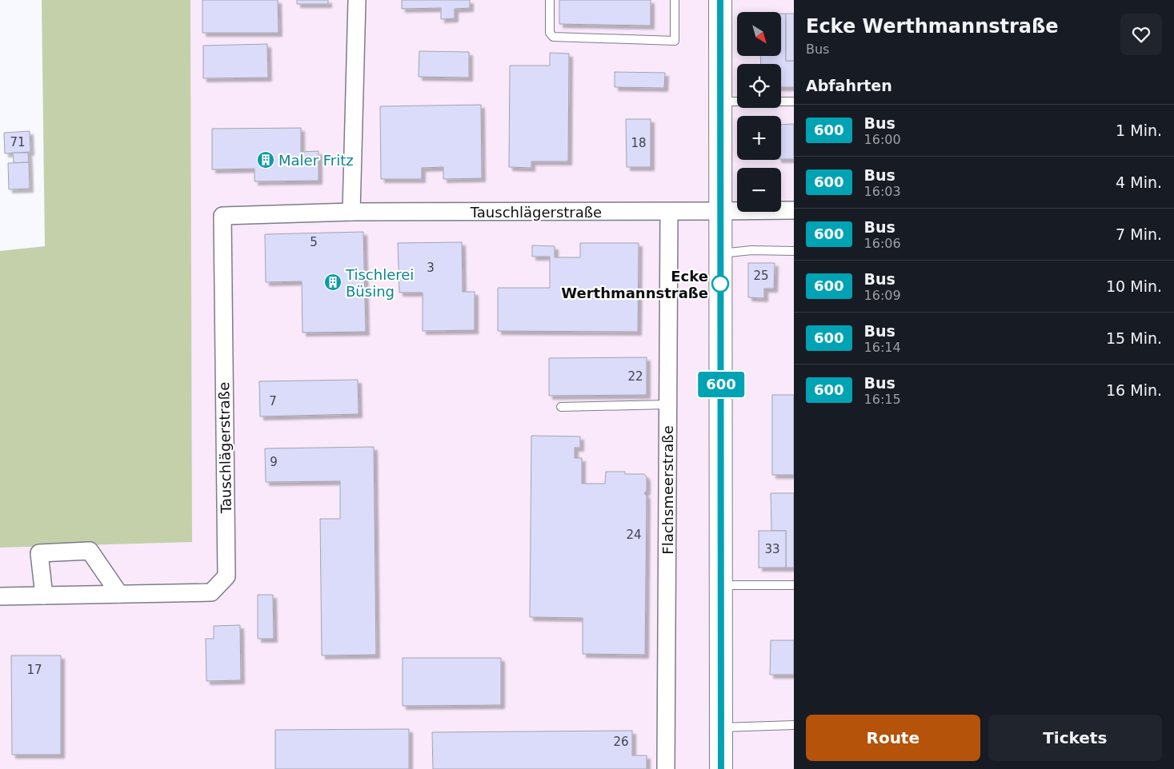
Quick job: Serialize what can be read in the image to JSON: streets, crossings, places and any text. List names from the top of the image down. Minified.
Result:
{"streets":{"street":["Tauschlägerstraße","Flachsmeerstraße"]},"crossings":[["Tauschlägerstraße","Flachsmeerstraße"]],"places":{"building":["Maler Fritz","Tischlerei Büsing"],"other":["Ecke Werthmannstraße"]},"lines":["bus line 600"],"house_numbers":["71","18","5","3","25","22","7","9","24","33","17","26"],"north":"bottom right","page":{"on_map":"600","heading":[["Ecke Werthmannstraße","Bus"],"Abfahrten"],"map_buttons":["+","−"],"list":[{"mark":"600","name":"Bus","note":"16:00","value":"1 Min."},{"mark":"600","name":"Bus","note":"16:03","value":"4 Min."},{"mark":"600","name":"Bus","note":"16:06","value":"7 Min."},{"mark":"600","name":"Bus","note":"16:09","value":"10 Min."},{"mark":"600","name":"Bus","note":"16:14","value":"15 Min."},{"mark":"600","name":"Bus","note":"16:15","value":"16 Min."}],"buttons":["Route","Tickets"]}}
